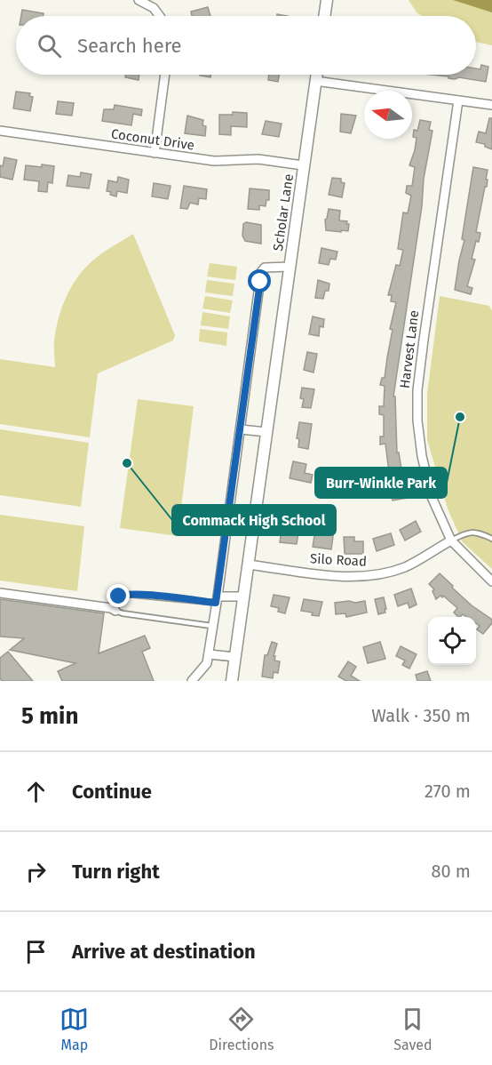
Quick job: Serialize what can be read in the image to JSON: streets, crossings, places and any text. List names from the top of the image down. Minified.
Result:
{"streets":{"street":["Coconut Drive","Scholar Lane","Harvest Lane","Silo Road"]},"crossings":[["Coconut Drive","Scholar Lane"],["Scholar Lane","Silo Road"],["Harvest Lane","Silo Road"]],"places":["Burr-Winkle Park","Commack High School"],"north":"left","page":{"search":"Search here","heading":["5 min","Walk · 350 m"],"list":[["Continue","270 m"],["Turn right","80 m"],"Arrive at destination"],"nav":["Map","Directions","Saved"]}}
